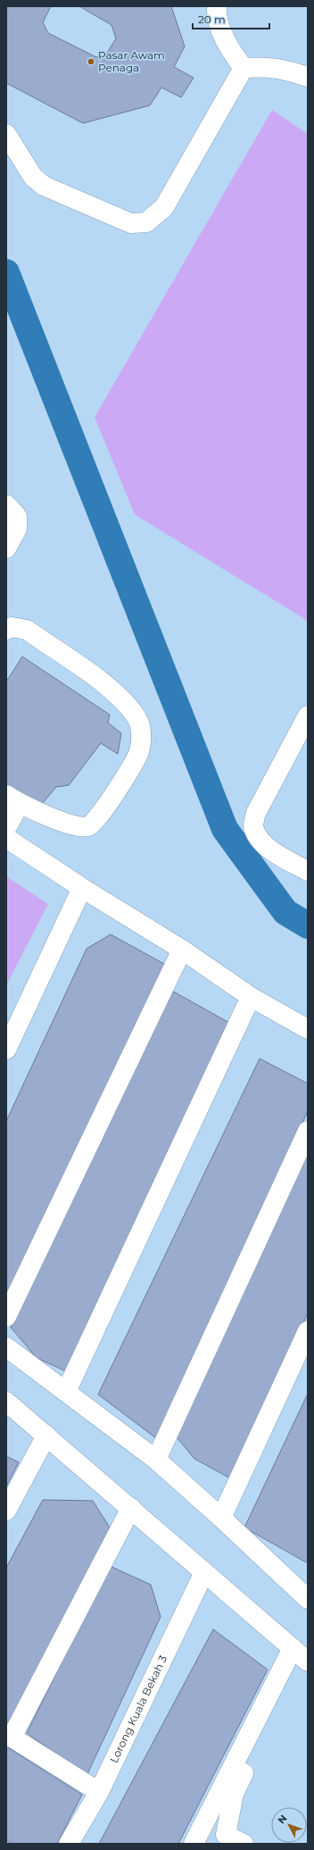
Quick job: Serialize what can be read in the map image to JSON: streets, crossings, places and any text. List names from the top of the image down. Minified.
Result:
{"streets":{"street":["Lorong Kuala Bekah 3"]},"places":["Pasar Awam Penaga"],"scale_bar":"20 m","north":"top left"}
